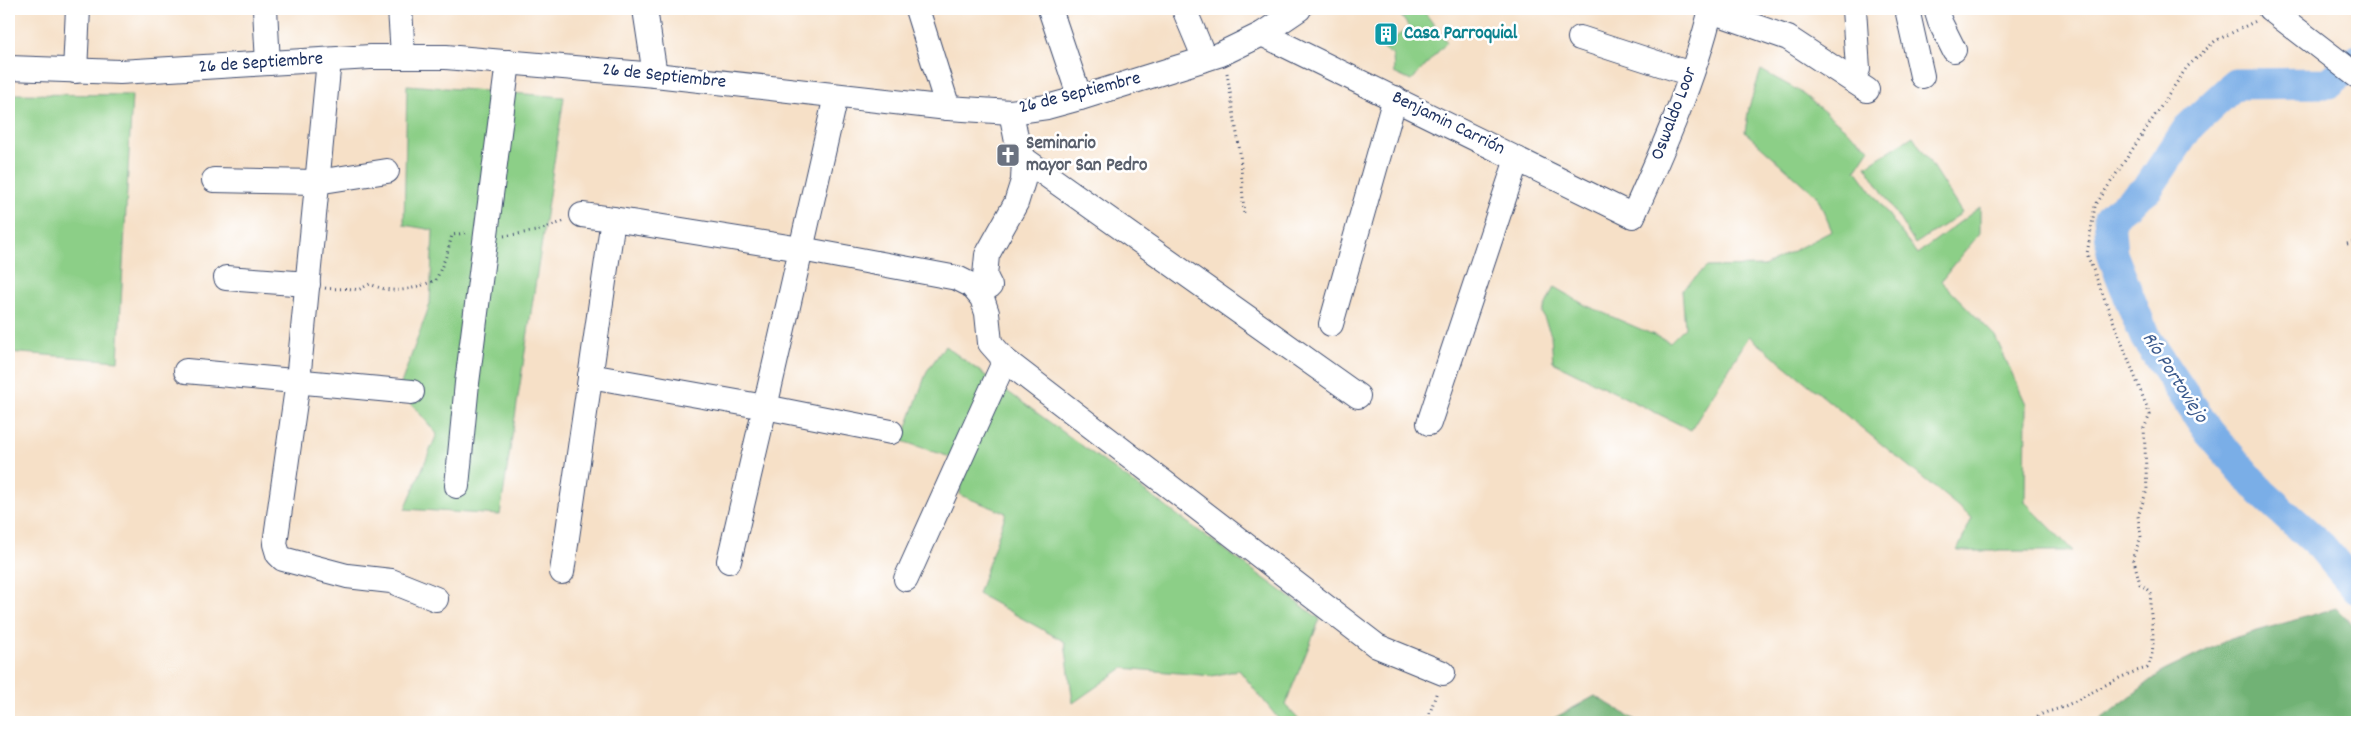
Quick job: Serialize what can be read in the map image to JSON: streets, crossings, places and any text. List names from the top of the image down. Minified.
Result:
{"streets":{"street":["26 de Septiembre","Oswaldo Loor","Benjamin Carrión"]},"crossings":[["26 de Septiembre","Benjamin Carrión"],["Oswaldo Loor","Benjamin Carrión"]],"water":["Río Portoviejo"],"places":{"building":["Casa Parroquial"],"church":["Seminario mayor San Pedro"]}}
